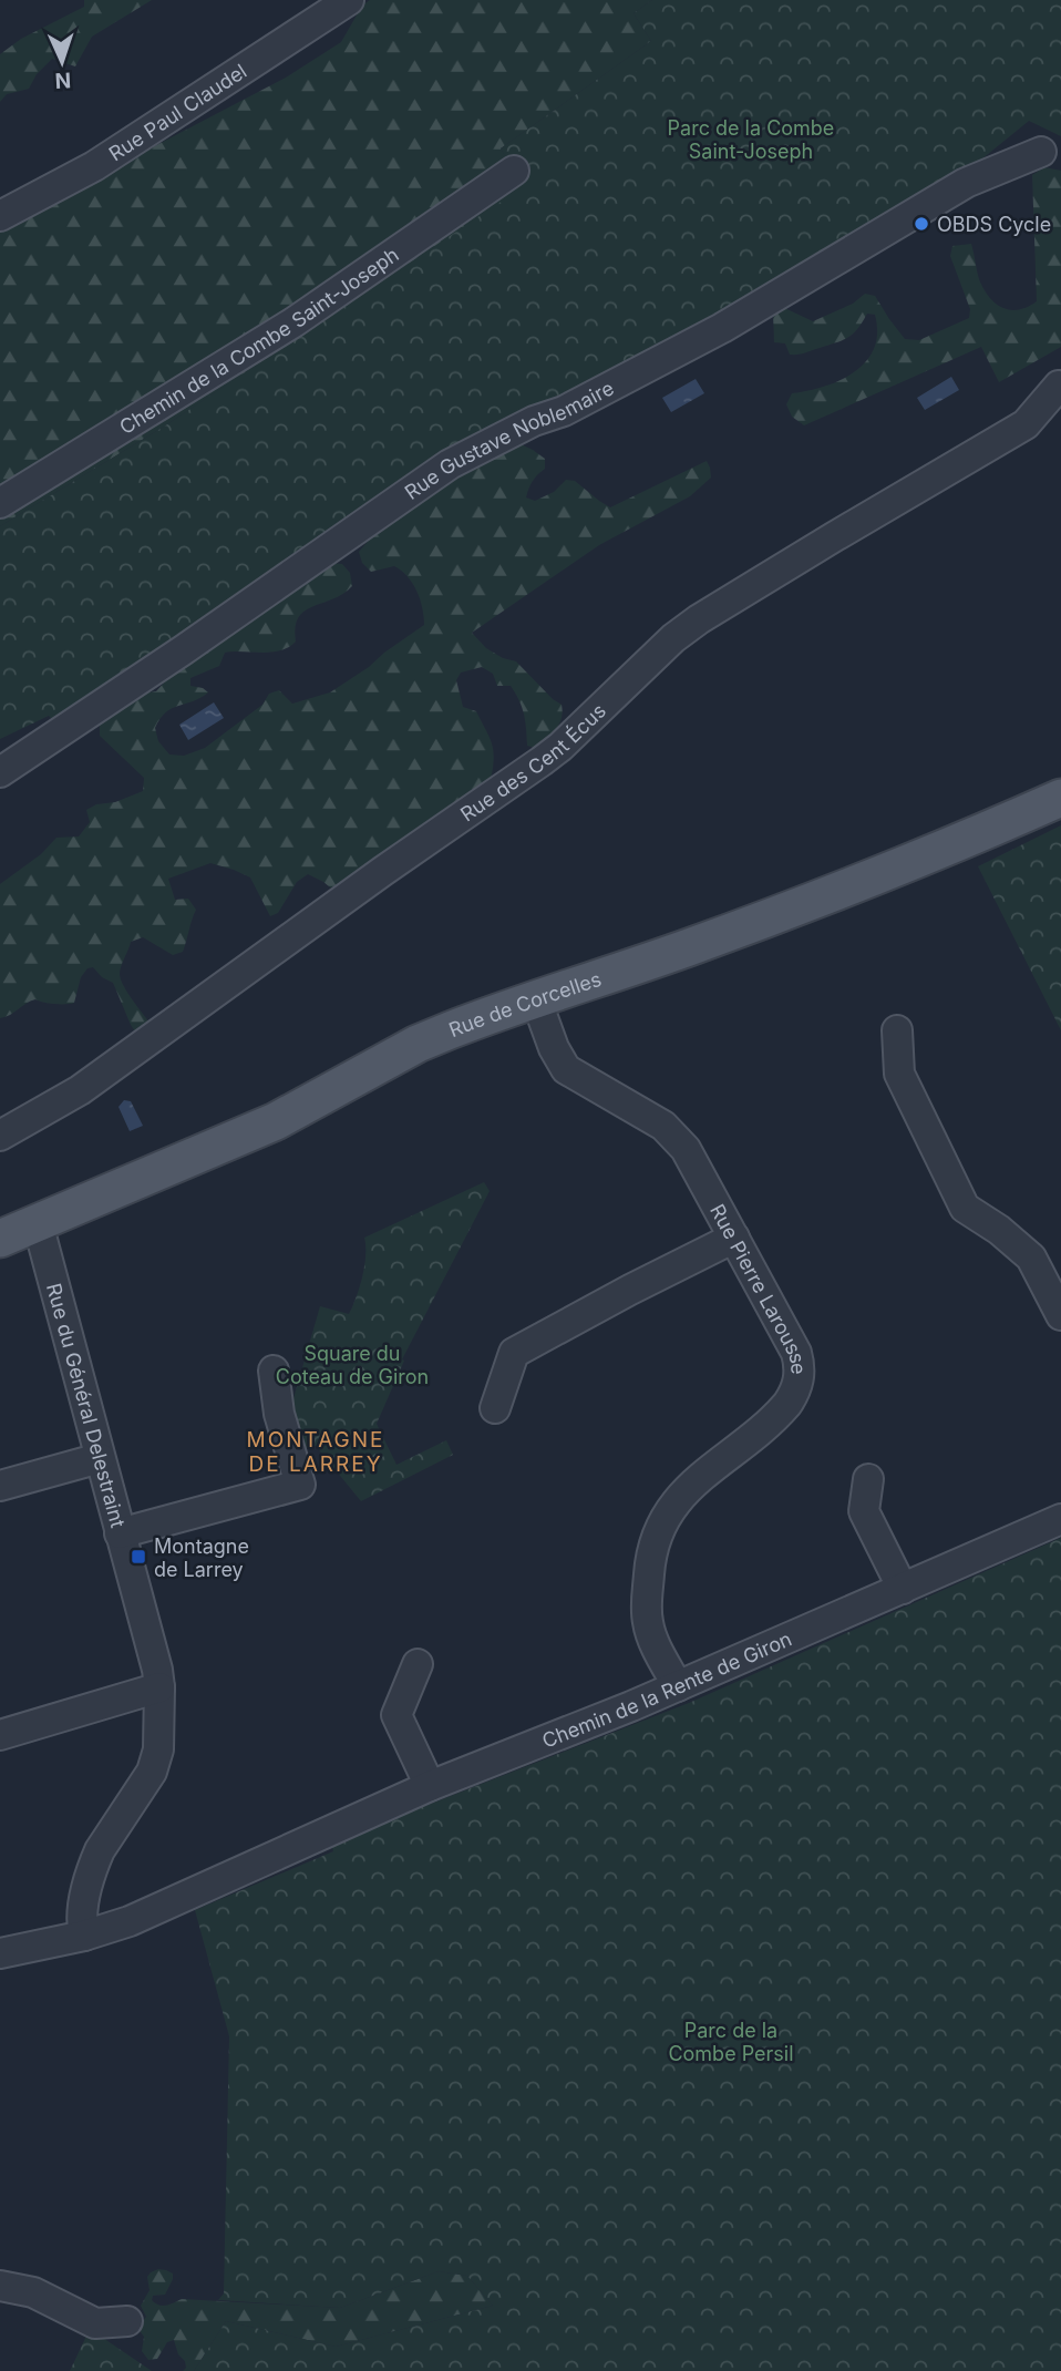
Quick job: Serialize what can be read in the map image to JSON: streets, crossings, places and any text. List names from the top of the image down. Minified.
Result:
{"streets":{"main road":["Rue de Corcelles"],"street":["Rue Paul Claudel","Chemin de la Combe Saint-Joseph","Rue Gustave Noblemaire","Rue des Cent Écus","Rue Pierre Larousse","Rue du Général Delestraint","Chemin de la Rente de Giron"]},"crossings":[["Rue de Corcelles","Rue Pierre Larousse"],["Rue de Corcelles","Rue du Général Delestraint"],["Rue Pierre Larousse","Chemin de la Rente de Giron"],["Rue du Général Delestraint","Chemin de la Rente de Giron"]],"districts":["MONTAGNE DE LARREY"],"parks":["Parc de la Combe Saint-Joseph","Square du Coteau de Giron","Parc de la Combe Persil"],"places":{"other":["OBDS Cycle"],"transit":["Montagne de Larrey"]},"north":"bottom"}
